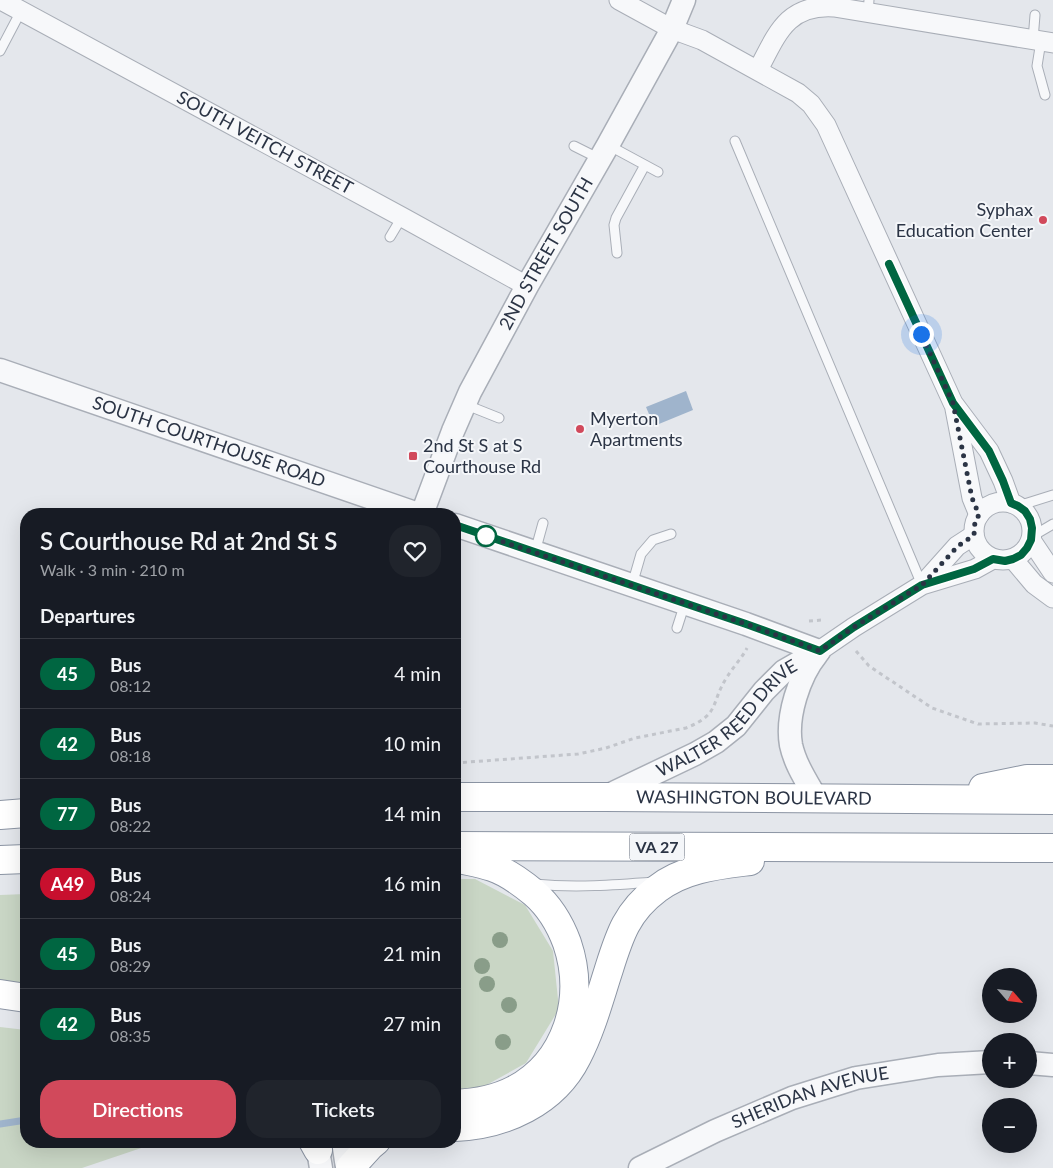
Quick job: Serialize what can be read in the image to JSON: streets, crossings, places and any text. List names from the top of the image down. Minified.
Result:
{"streets":{"highway":["WASHINGTON BOULEVARD","VA 27"],"street":["SOUTH VEITCH STREET","2ND STREET SOUTH","SOUTH COURTHOUSE ROAD","WALTER REED DRIVE","SHERIDAN AVENUE"]},"crossings":[["SOUTH VEITCH STREET","2ND STREET SOUTH"],["WALTER REED DRIVE","WASHINGTON BOULEVARD"]],"places":{"other":["Syphax Education Center","Myerton Apartments"],"transit":["2nd St S at S Courthouse Rd"]},"lines":["bus line 45"],"north":"bottom right","page":{"heading":[["S Courthouse Rd at 2nd St S","Walk · 3 min · 210 m"],"Departures"],"list":[{"mark":"45","name":"Bus","note":"08:12","value":"4 min"},{"mark":"42","name":"Bus","note":"08:18","value":"10 min"},{"mark":"77","name":"Bus","note":"08:22","value":"14 min"},{"mark":"A49","name":"Bus","note":"08:24","value":"16 min"},{"mark":"45","name":"Bus","note":"08:29","value":"21 min"},{"mark":"42","name":"Bus","note":"08:35","value":"27 min"}],"map_buttons":["+","−"],"buttons":["Directions","Tickets"]}}
